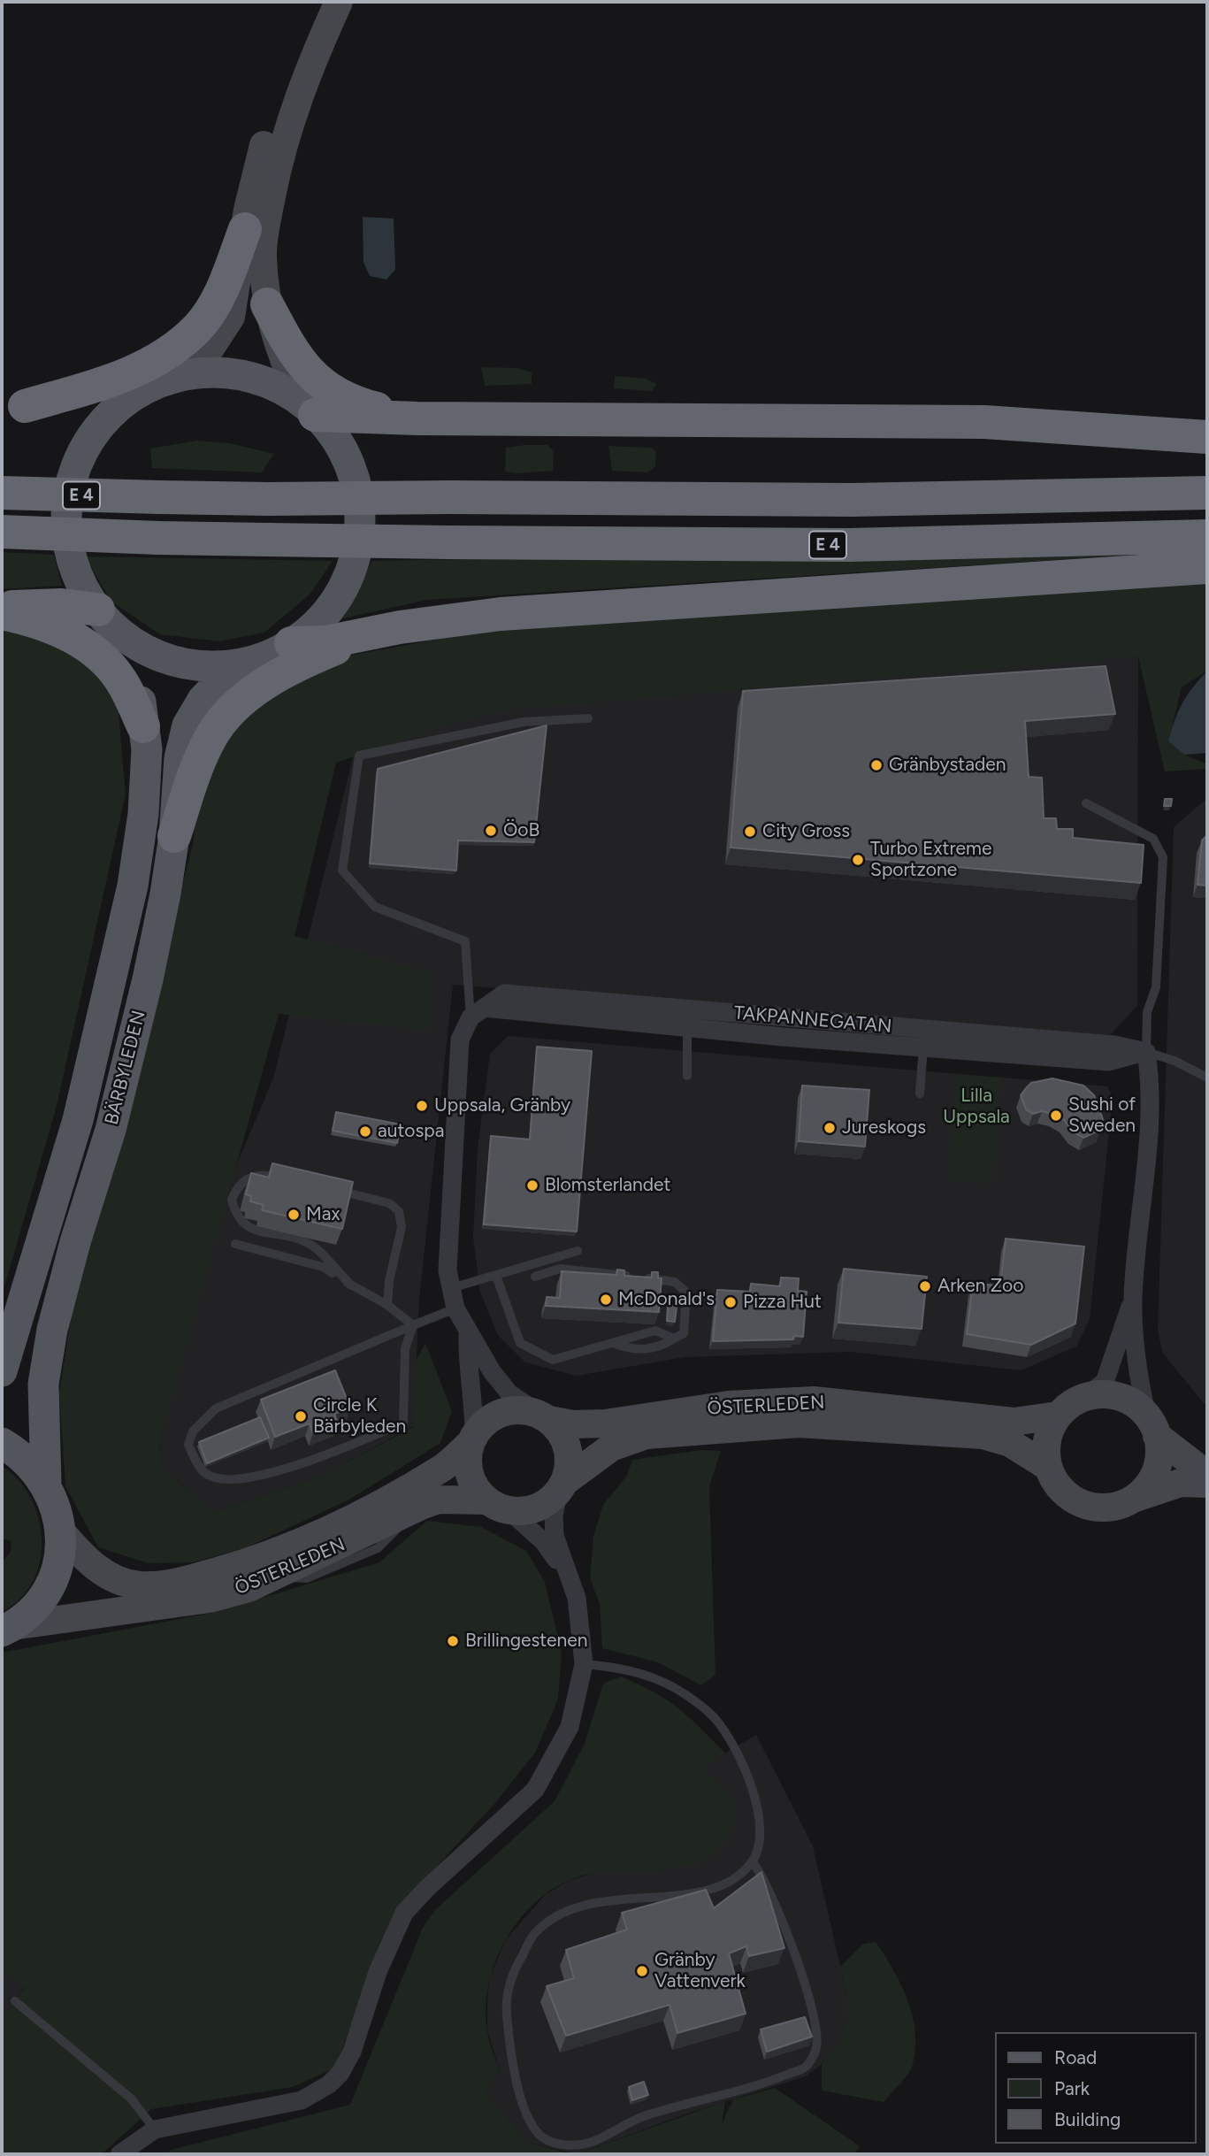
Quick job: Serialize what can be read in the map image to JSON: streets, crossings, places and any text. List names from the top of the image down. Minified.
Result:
{"streets":{"highway":["E 4"],"main road":["BÄRBYLEDEN","ÖSTERLEDEN"],"street":["TAKPANNEGATAN"]},"parks":["Lilla Uppsala"],"places":["Gränbystaden","ÖoB","City Gross","Turbo Extreme Sportzone","Uppsala, Gränby","Sushi of Sweden","Jureskogs","autospa","Blomsterlandet","Max","Arken Zoo","McDonald's","Pizza Hut","Circle K Bärbyleden","Brillingestenen","Gränby Vattenverk"],"legend":["Road","Park","Building"]}
